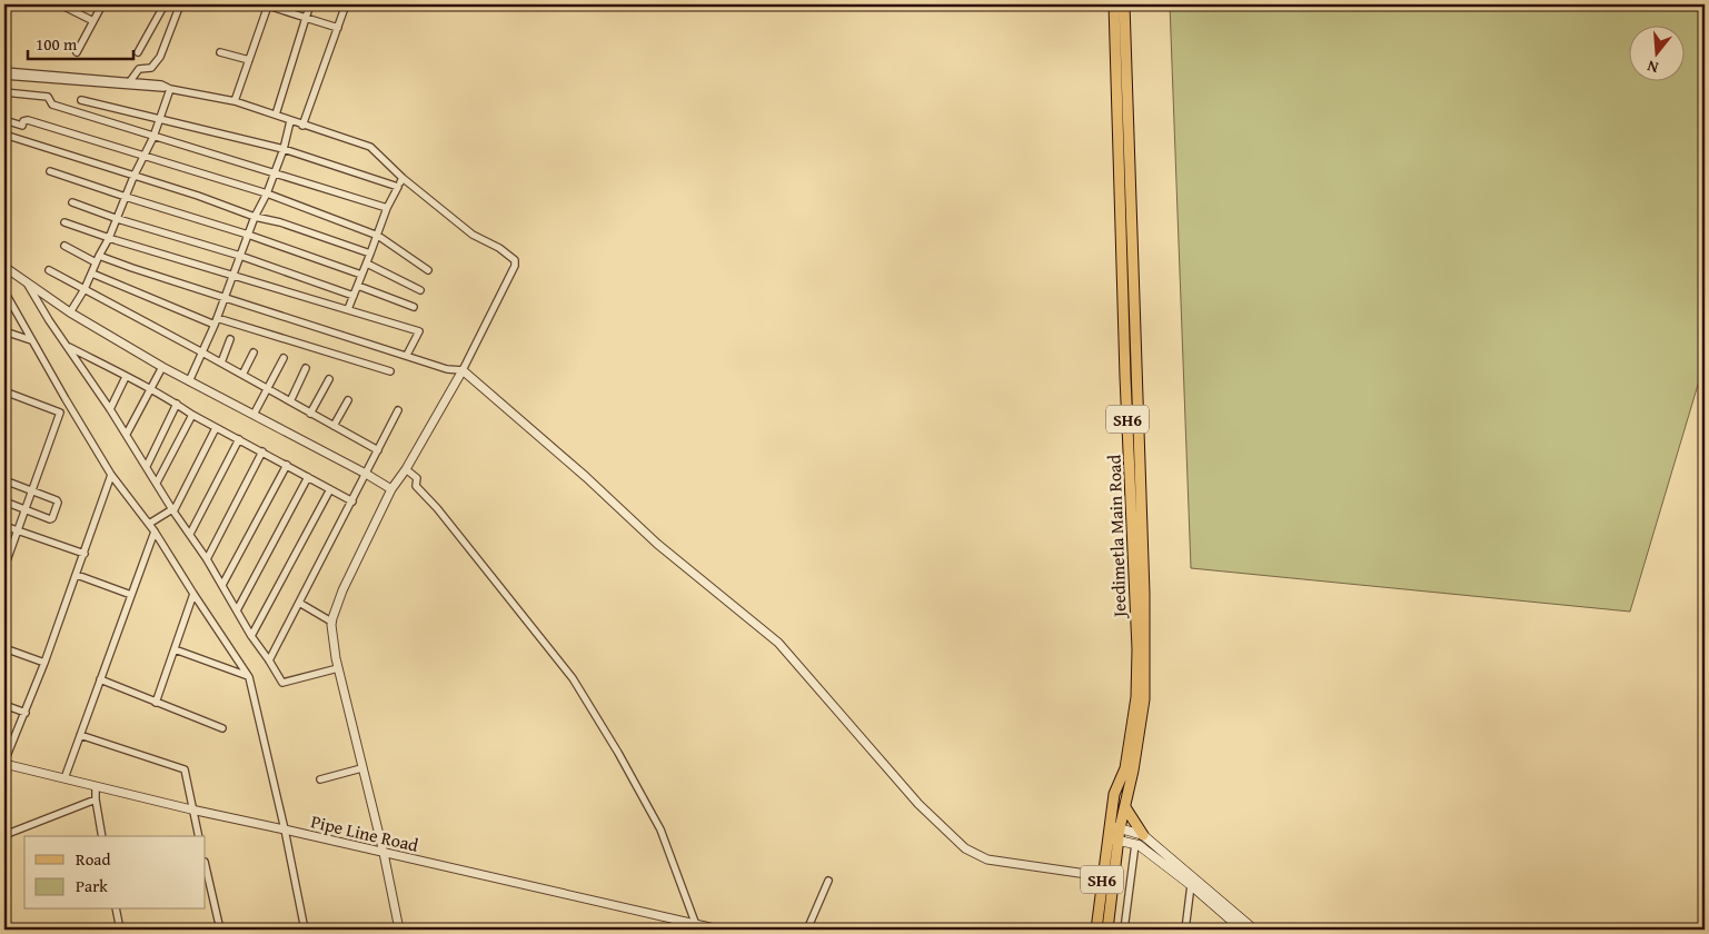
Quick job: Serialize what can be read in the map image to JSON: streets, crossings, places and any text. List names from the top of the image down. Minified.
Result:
{"streets":{"main road":["SH6","Jeedimetla Main Road"],"street":["Pipe Line Road"]},"legend":["Road","Park"],"scale_bar":"100 m","north":"bottom"}
